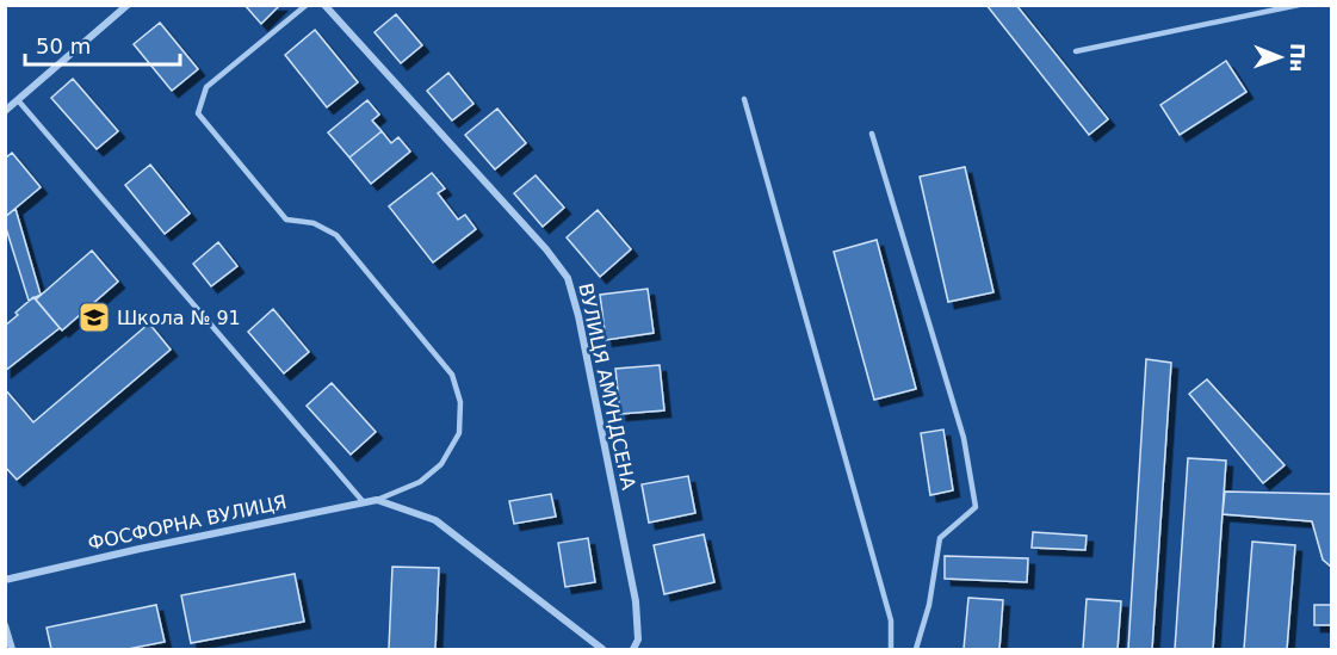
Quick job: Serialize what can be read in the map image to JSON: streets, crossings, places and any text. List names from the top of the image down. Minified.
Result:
{"streets":{"street":["ВУЛИЦЯ АМУНДСЕНА","ФОСФОРНА ВУЛИЦЯ"]},"places":{"school or university":["Школа № 91"]},"scale_bar":"50 m","north":"right"}
